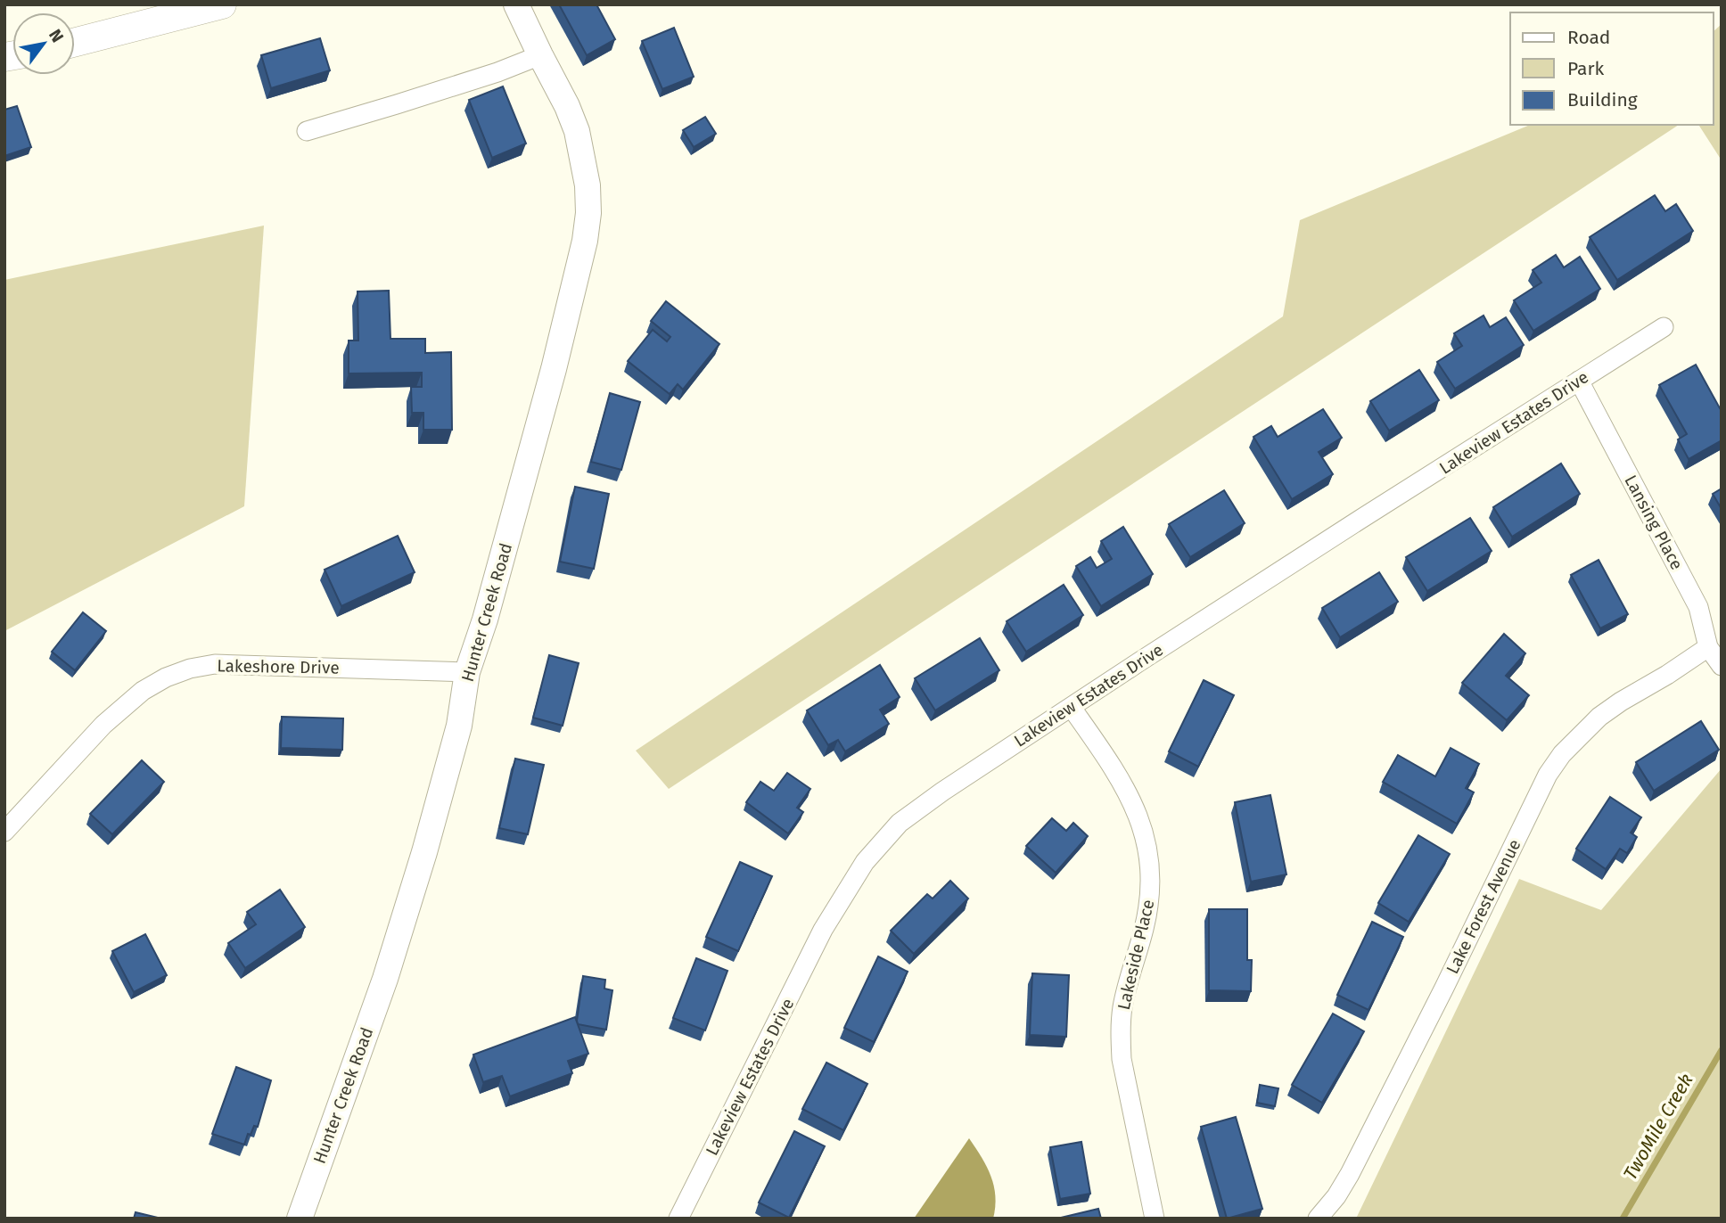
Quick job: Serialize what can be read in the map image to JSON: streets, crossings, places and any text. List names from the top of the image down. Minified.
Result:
{"streets":{"main road":["Hunter Creek Road"],"street":["Lakeview Estates Drive","Lansing Place","Lakeshore Drive","Lake Forest Avenue","Lakeside Place"]},"crossings":[["Lakeview Estates Drive","Lansing Place"],["Lakeview Estates Drive","Lakeside Place"],["Lansing Place","Lake Forest Avenue"],["Hunter Creek Road","Lakeshore Drive"]],"water":["TwoMile Creek"],"legend":["Road","Park","Building"],"north":"top right"}
